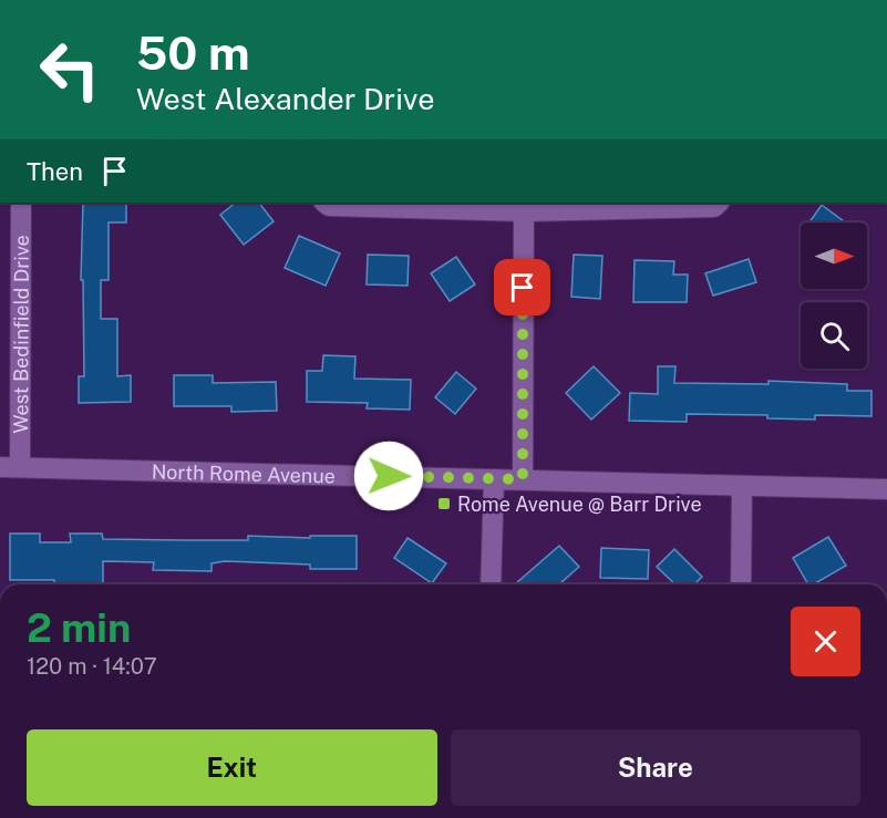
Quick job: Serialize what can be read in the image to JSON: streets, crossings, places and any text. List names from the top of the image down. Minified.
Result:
{"streets":{"street":["West Bedinfield Drive","North Rome Avenue"]},"crossings":[["West Bedinfield Drive","North Rome Avenue"]],"places":{"transit":["Rome Avenue @ Barr Drive"]},"north":"right","page":{"turn":["50 m","West Alexander Drive"],"then":"Then","heading":["2 min","120 m · 14:07"],"buttons":["Exit","Share"]}}
